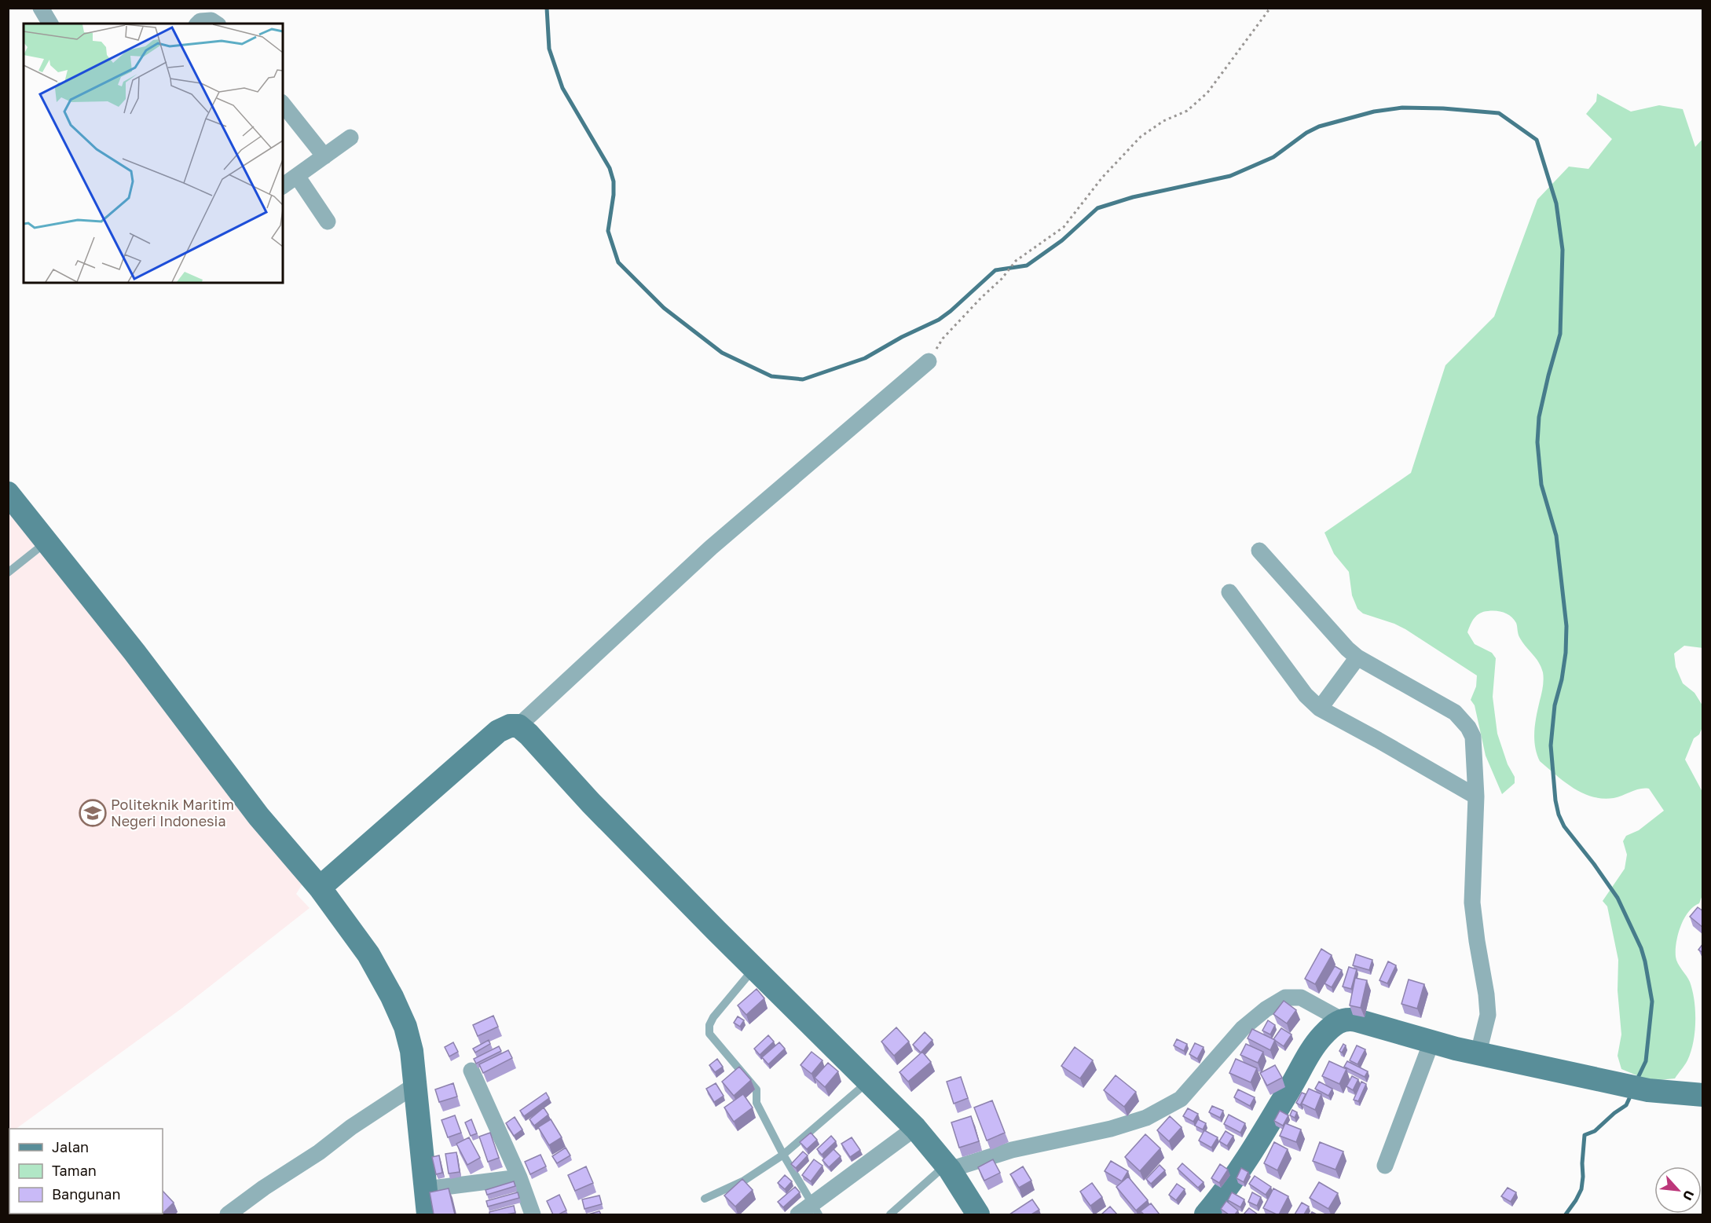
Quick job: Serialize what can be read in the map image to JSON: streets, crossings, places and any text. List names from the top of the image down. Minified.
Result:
{"places":{"school or university":["Politeknik Maritim Negeri Indonesia"]},"legend":["Jalan","Taman","Bangunan"],"north":"bottom right"}
